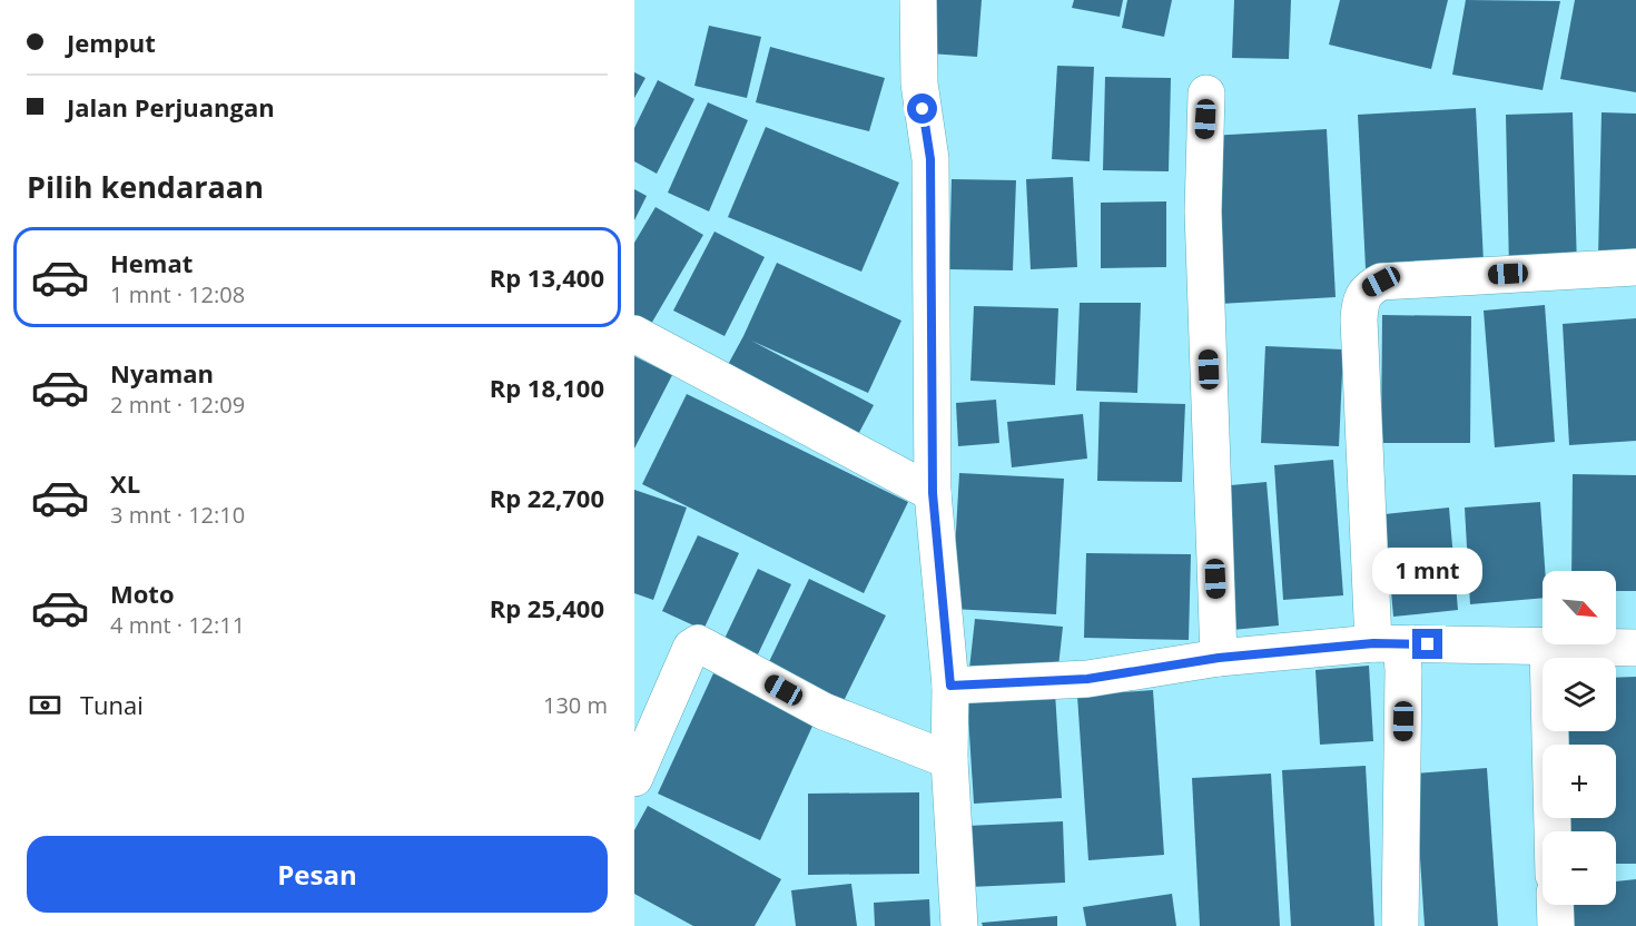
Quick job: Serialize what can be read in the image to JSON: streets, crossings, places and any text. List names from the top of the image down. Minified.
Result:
{"north":"bottom right","page":{"banner":["Jemput","Jalan Perjuangan"],"heading":"Pilih kendaraan","list":[{"name":"Hemat","note":"1 mnt · 12:08","value":"Rp 13,400"},{"name":"Nyaman","note":"2 mnt · 12:09","value":"Rp 18,100"},{"name":"XL","note":"3 mnt · 12:10","value":"Rp 22,700"},{"name":"Moto","note":"4 mnt · 12:11","value":"Rp 25,400"}],"bubble":"1 mnt","map_buttons":["+","−"],"pay":["Tunai","130 m"],"buttons":"Pesan"}}
